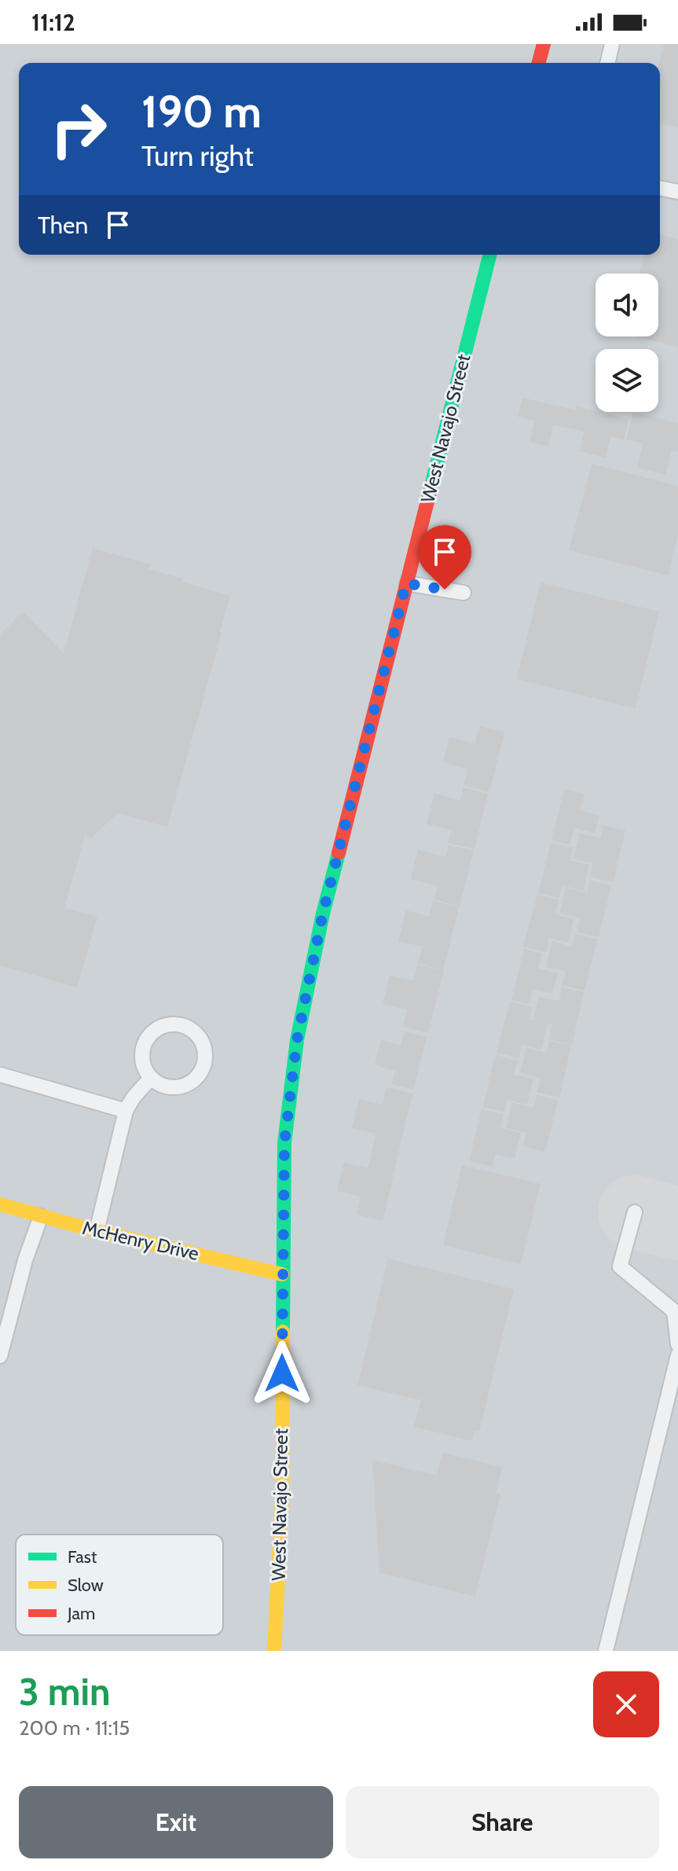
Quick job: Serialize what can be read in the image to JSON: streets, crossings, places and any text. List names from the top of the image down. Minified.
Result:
{"streets":{"street":["West Navajo Street","McHenry Drive"]},"crossings":[["West Navajo Street","McHenry Drive"]],"legend":["Fast","Slow","Jam"],"page":{"status":"11:12","turn":["190 m","Turn right"],"then":"Then","heading":["3 min","200 m · 11:15"],"buttons":["Exit","Share"]}}
